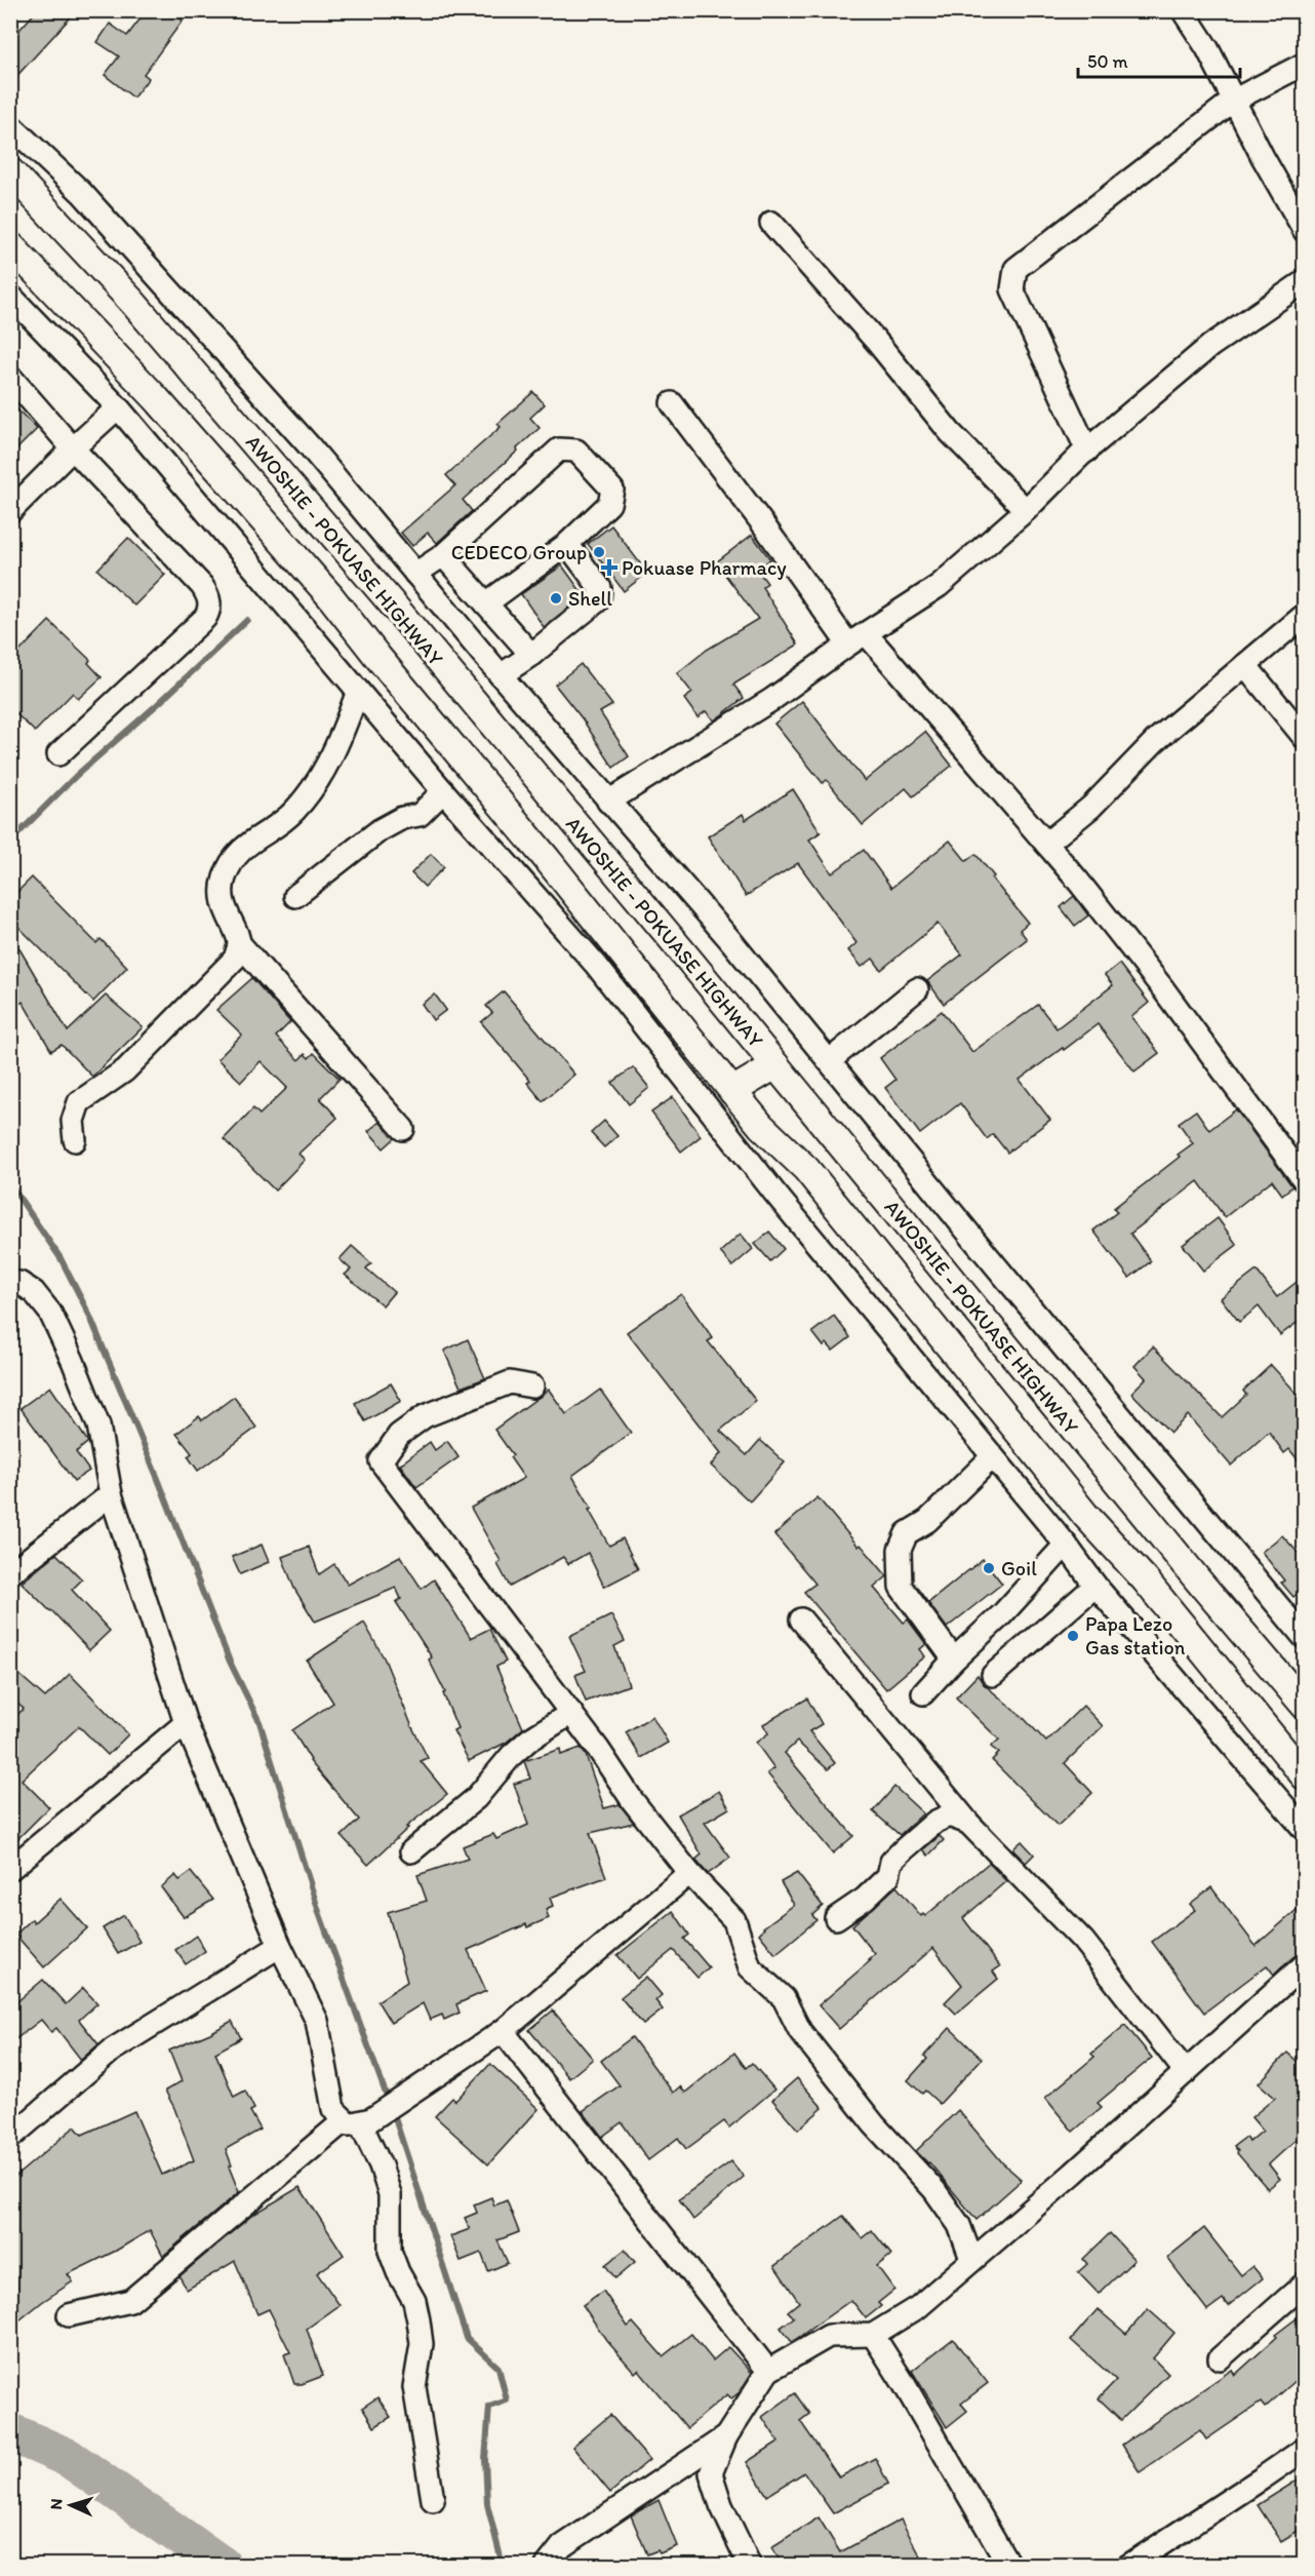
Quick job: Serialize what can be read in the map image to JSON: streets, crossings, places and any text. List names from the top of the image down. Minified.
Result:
{"streets":{"main road":["AWOSHIE - POKUASE HIGHWAY"]},"places":{"other":["CEDECO Group","Shell","Goil","Papa Lezo Gas station"],"health":["Pokuase Pharmacy"]},"scale_bar":"50 m","north":"left"}
